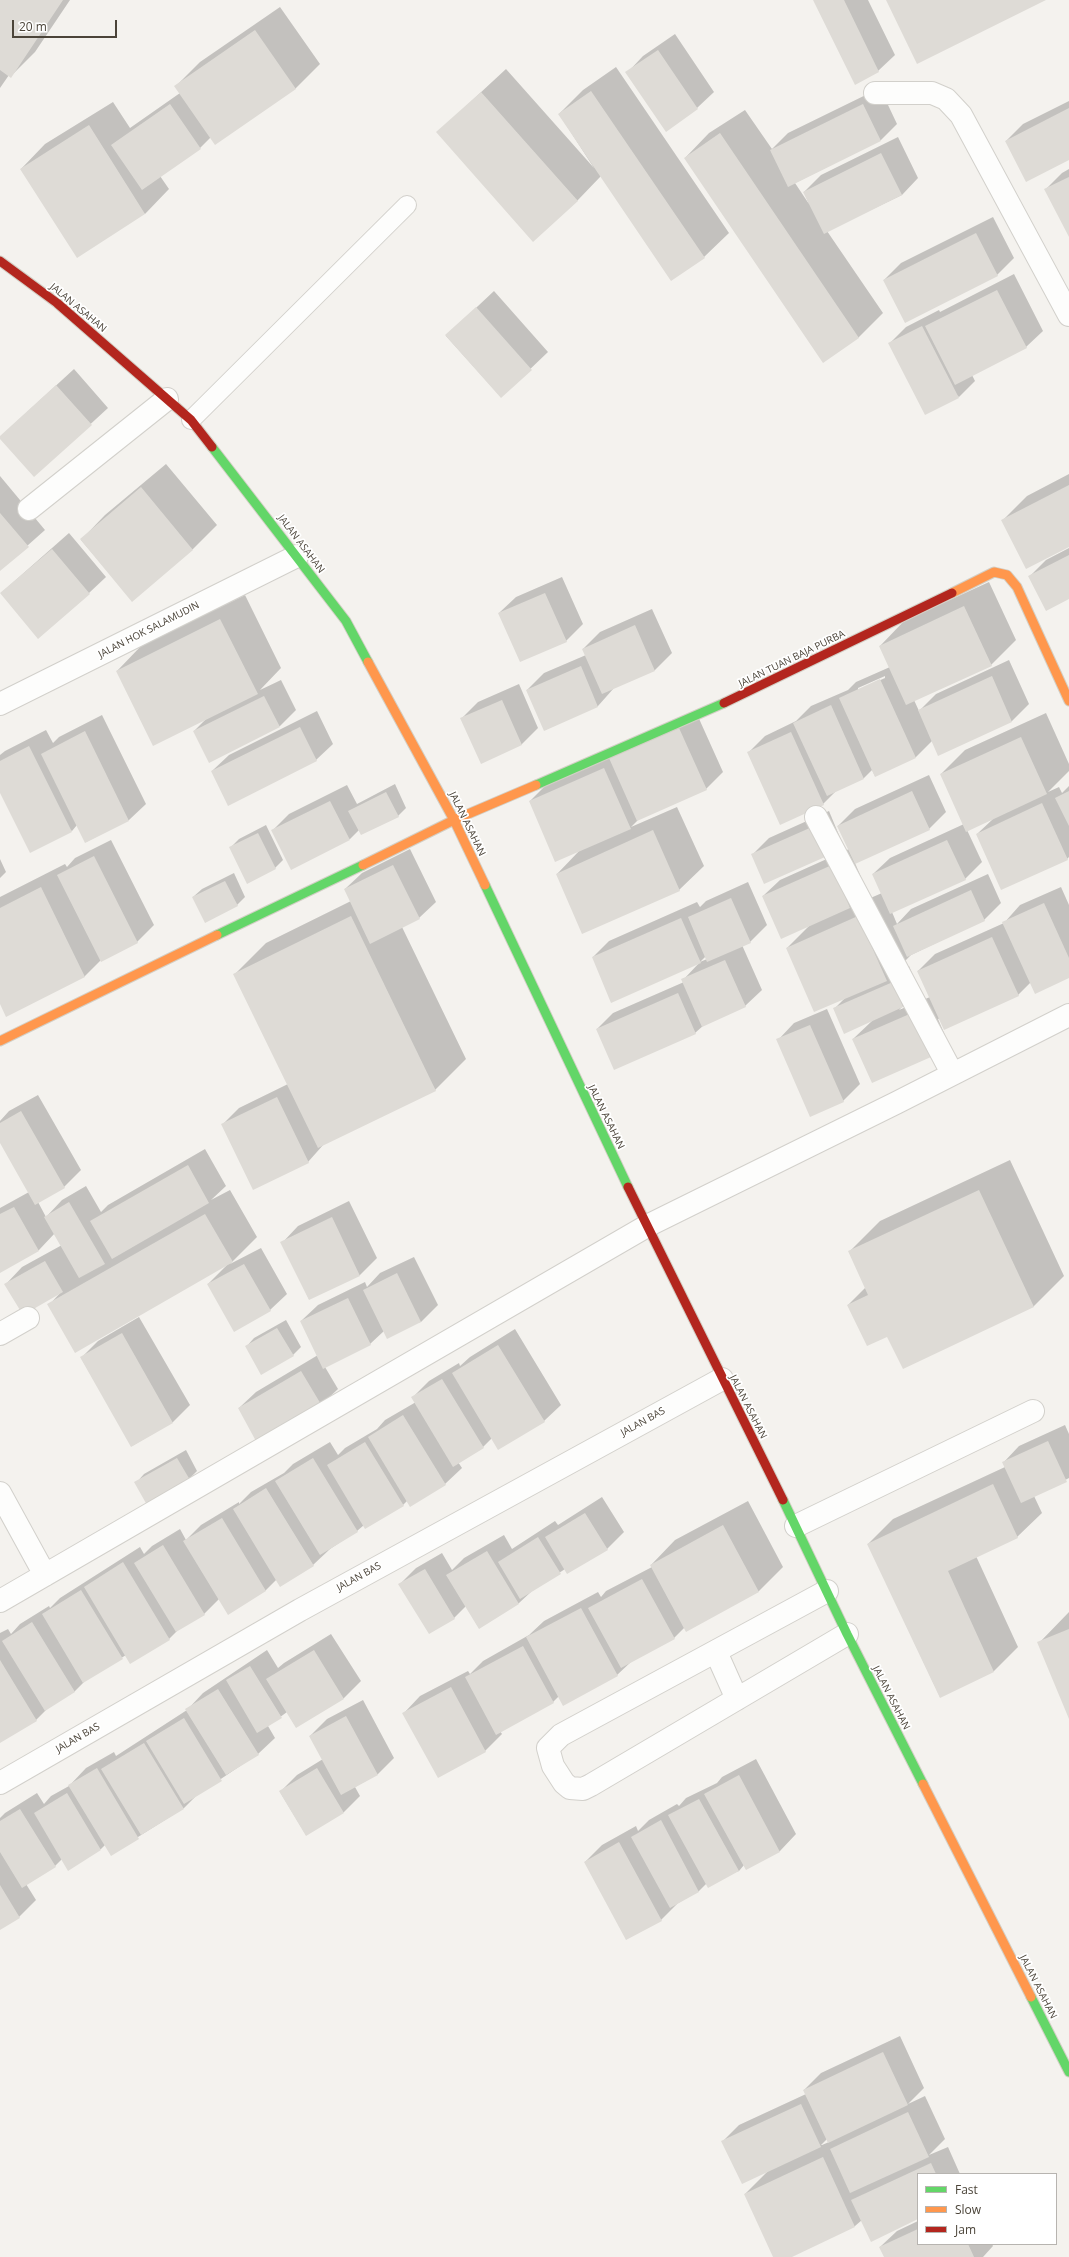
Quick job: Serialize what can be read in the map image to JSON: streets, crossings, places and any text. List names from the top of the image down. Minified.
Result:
{"streets":{"main road":["JALAN ASAHAN","JALAN TUAN BAJA PURBA"],"street":["JALAN HOK SALAMUDIN","JALAN BAS"]},"crossings":[["JALAN ASAHAN","JALAN HOK SALAMUDIN"],["JALAN ASAHAN","JALAN TUAN BAJA PURBA"],["JALAN ASAHAN","JALAN BAS"]],"legend":["Fast","Slow","Jam"],"scale_bar":"20 m"}
